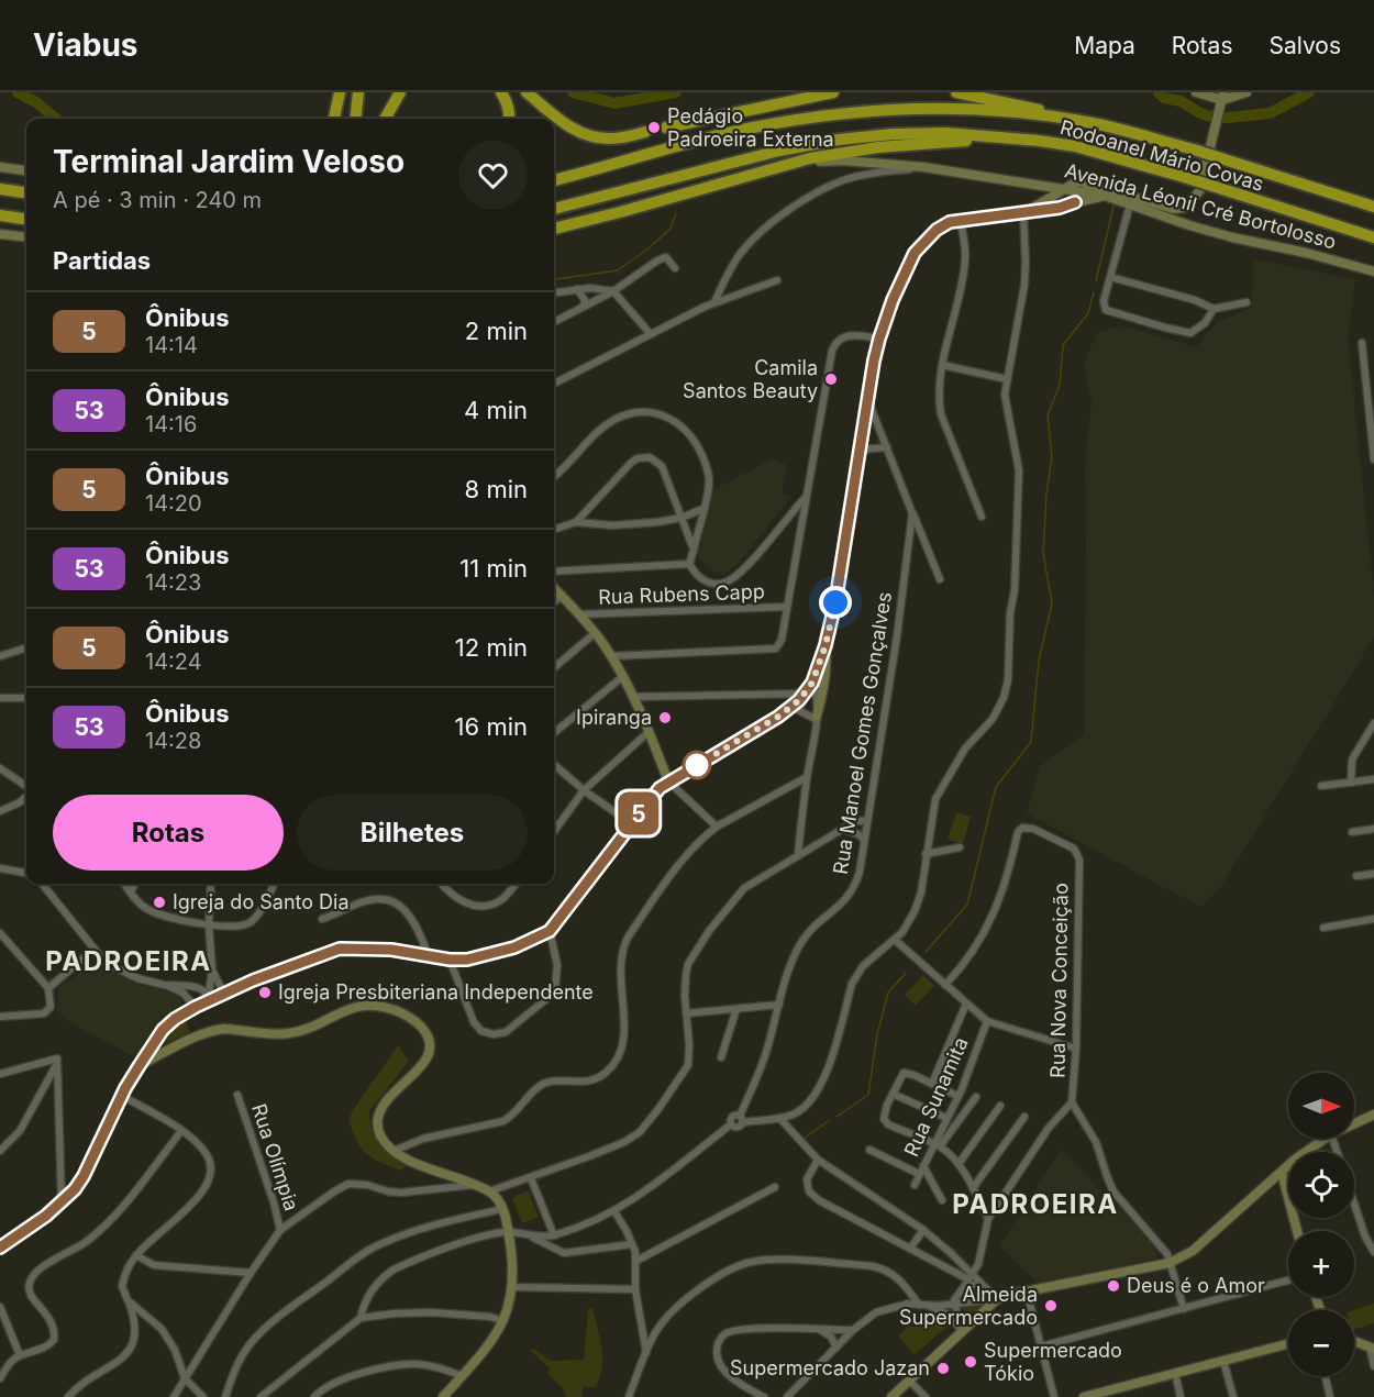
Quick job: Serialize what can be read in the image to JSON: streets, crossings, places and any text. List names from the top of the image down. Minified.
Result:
{"streets":{"highway":["Rodoanel Mário Covas"],"main road":["Avenida Léonil Cré Bortolosso"],"street":["Rua Rubens Capp","Rua Manoel Gomes Gonçalves","Rua Nova Conceição","Rua Sunamita","Rua Olímpia"]},"districts":["PADROEIRA","PADROEIRA"],"places":["Pedágio Padroeira Externa","Camila Santos Beauty","Ipiranga","Igreja do Santo Dia","Igreja Presbiteriana Independente","Deus é o Amor","Almeida Supermercado","Supermercado Tókio","Supermercado Jazan"],"lines":["bus line 5"],"north":"right","page":{"header":"Viabus","nav":["Mapa","Rotas","Salvos"],"on_map":"5","heading":[["Terminal Jardim Veloso","A pé · 3 min · 240 m"],"Partidas"],"list":[{"mark":"5","name":"Ônibus","note":"14:14","value":"2 min"},{"mark":"53","name":"Ônibus","note":"14:16","value":"4 min"},{"mark":"5","name":"Ônibus","note":"14:20","value":"8 min"},{"mark":"53","name":"Ônibus","note":"14:23","value":"11 min"},{"mark":"5","name":"Ônibus","note":"14:24","value":"12 min"},{"mark":"53","name":"Ônibus","note":"14:28","value":"16 min"}],"buttons":["Rotas","Bilhetes"],"map_buttons":["+","−"]}}
